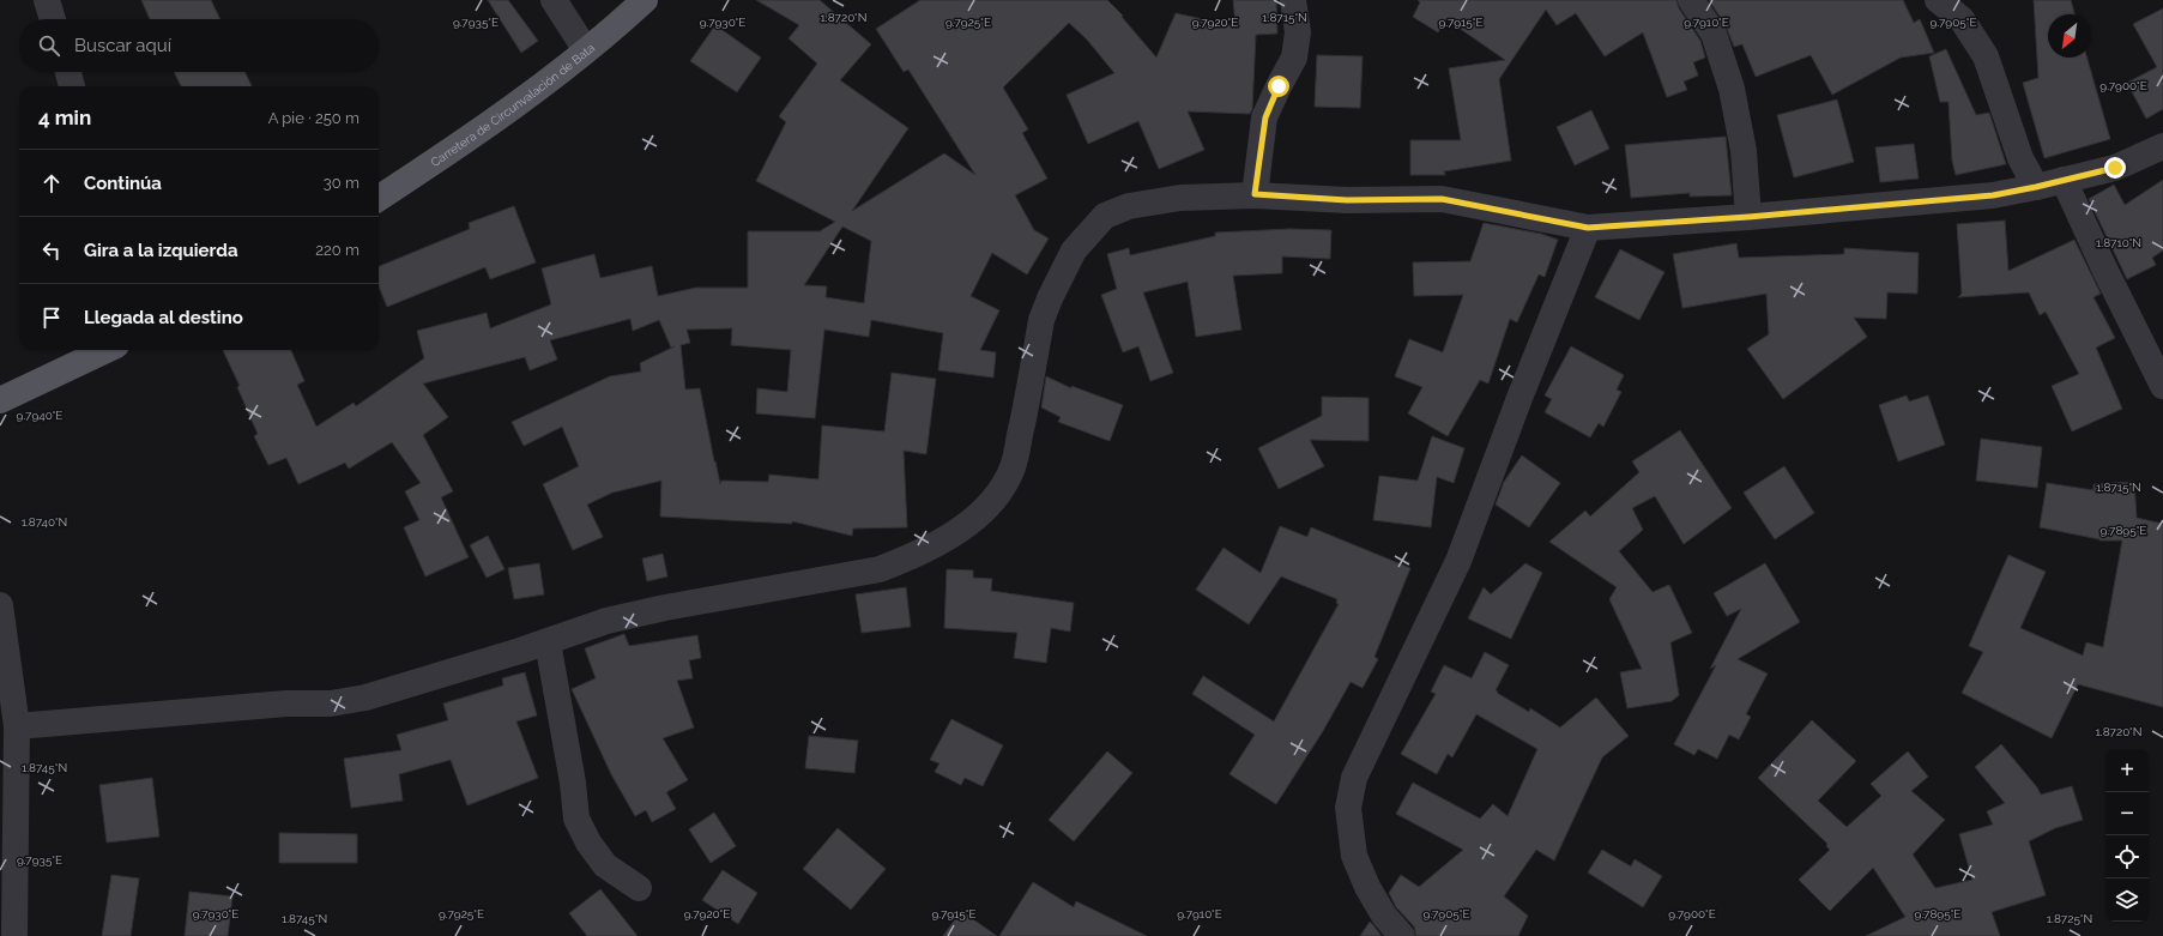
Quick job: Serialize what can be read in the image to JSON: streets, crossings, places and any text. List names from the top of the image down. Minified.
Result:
{"streets":{"main road":["Carretera de Circunvalación de Bata"]},"north":"bottom left","page":{"search":"Buscar aquí","heading":["4 min","A pie · 250 m"],"list":[["Continúa","30 m"],["Gira a la izquierda","220 m"],"Llegada al destino"],"map_buttons":["+","−"]},"coordinates":["1.8715°N","1.8720°N","9.7935°E","9.7930°E","9.7925°E","9.7920°E","9.7915°E","9.7910°E","9.7905°E","9.7900°E","1.8710°N","9.7940°E","1.8740°N","9.7895°E","1.8745°N","1.8725°N"]}
